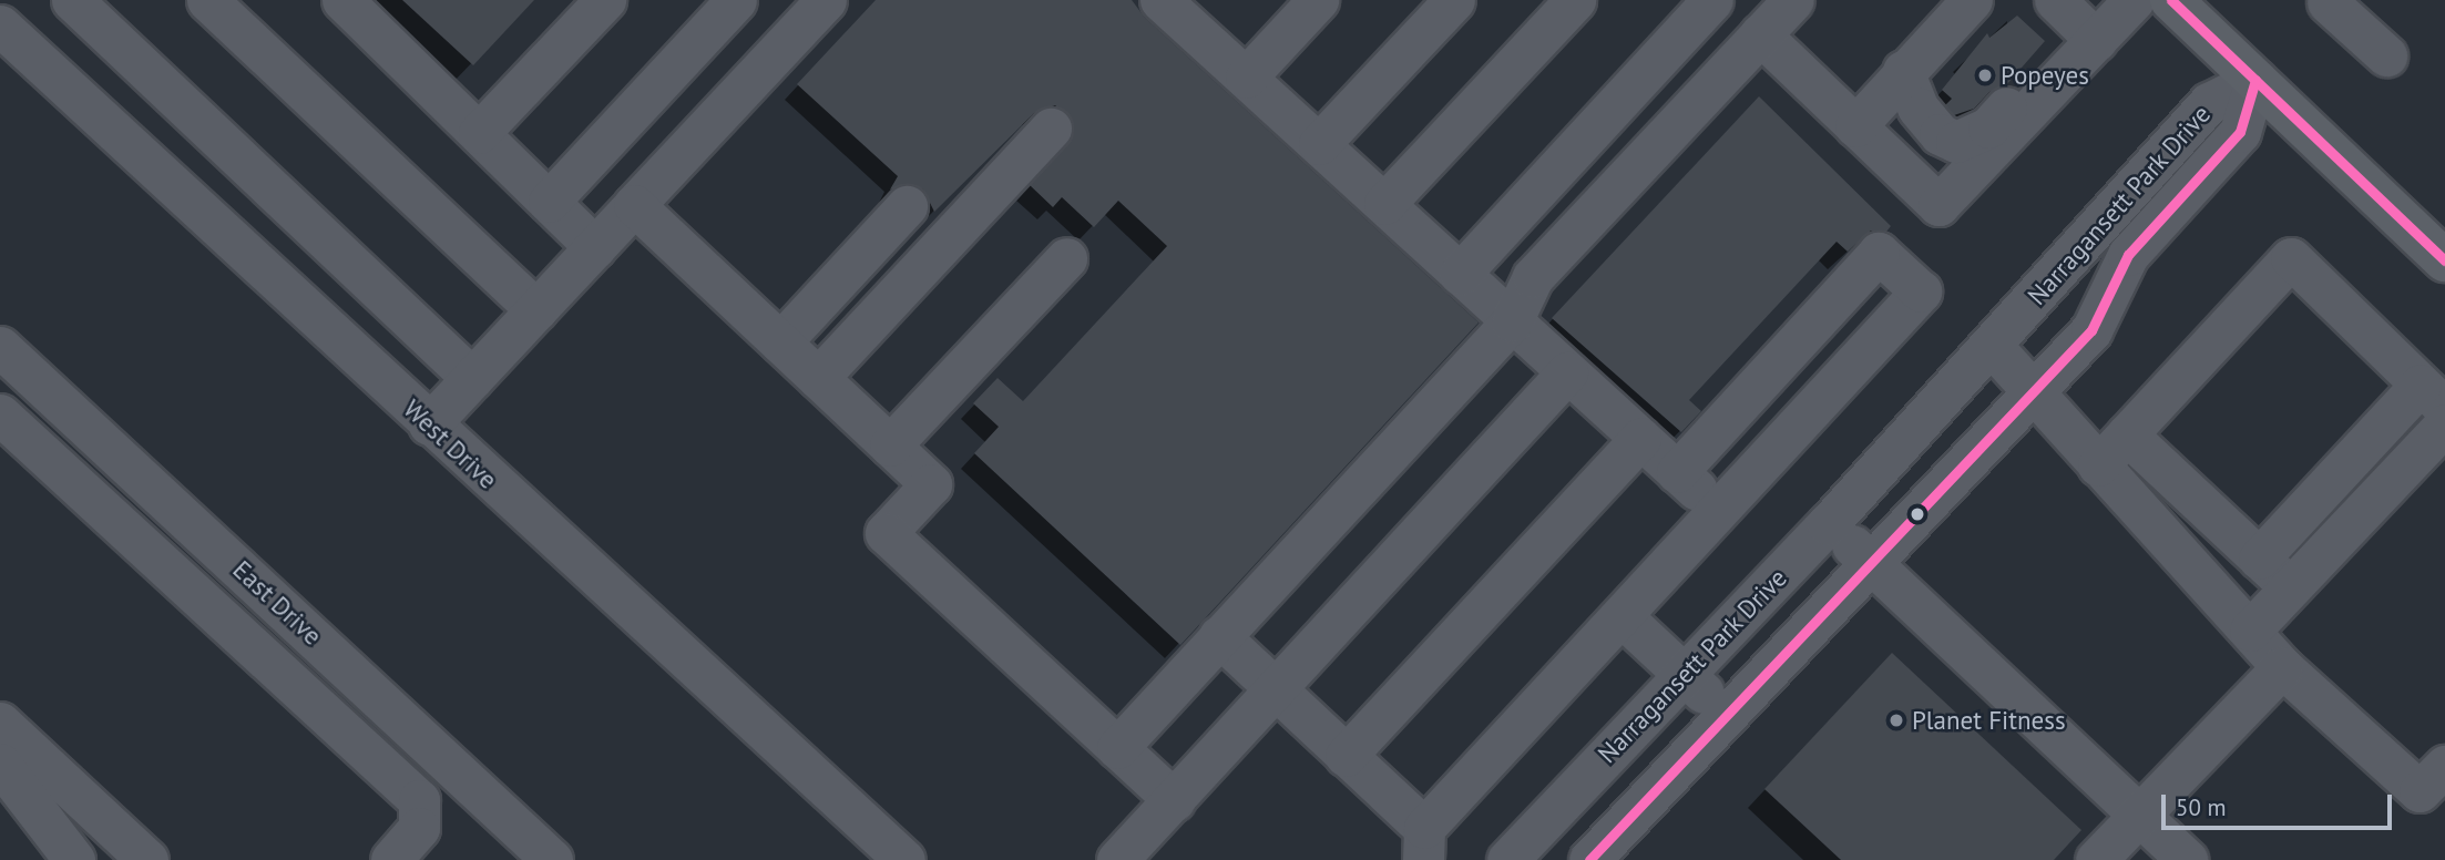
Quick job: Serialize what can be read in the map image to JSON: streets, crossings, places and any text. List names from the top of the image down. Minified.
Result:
{"streets":{"street":["Narragansett Park Drive","West Drive","East Drive"]},"places":["Popeyes","Planet Fitness"],"scale_bar":"50 m"}
